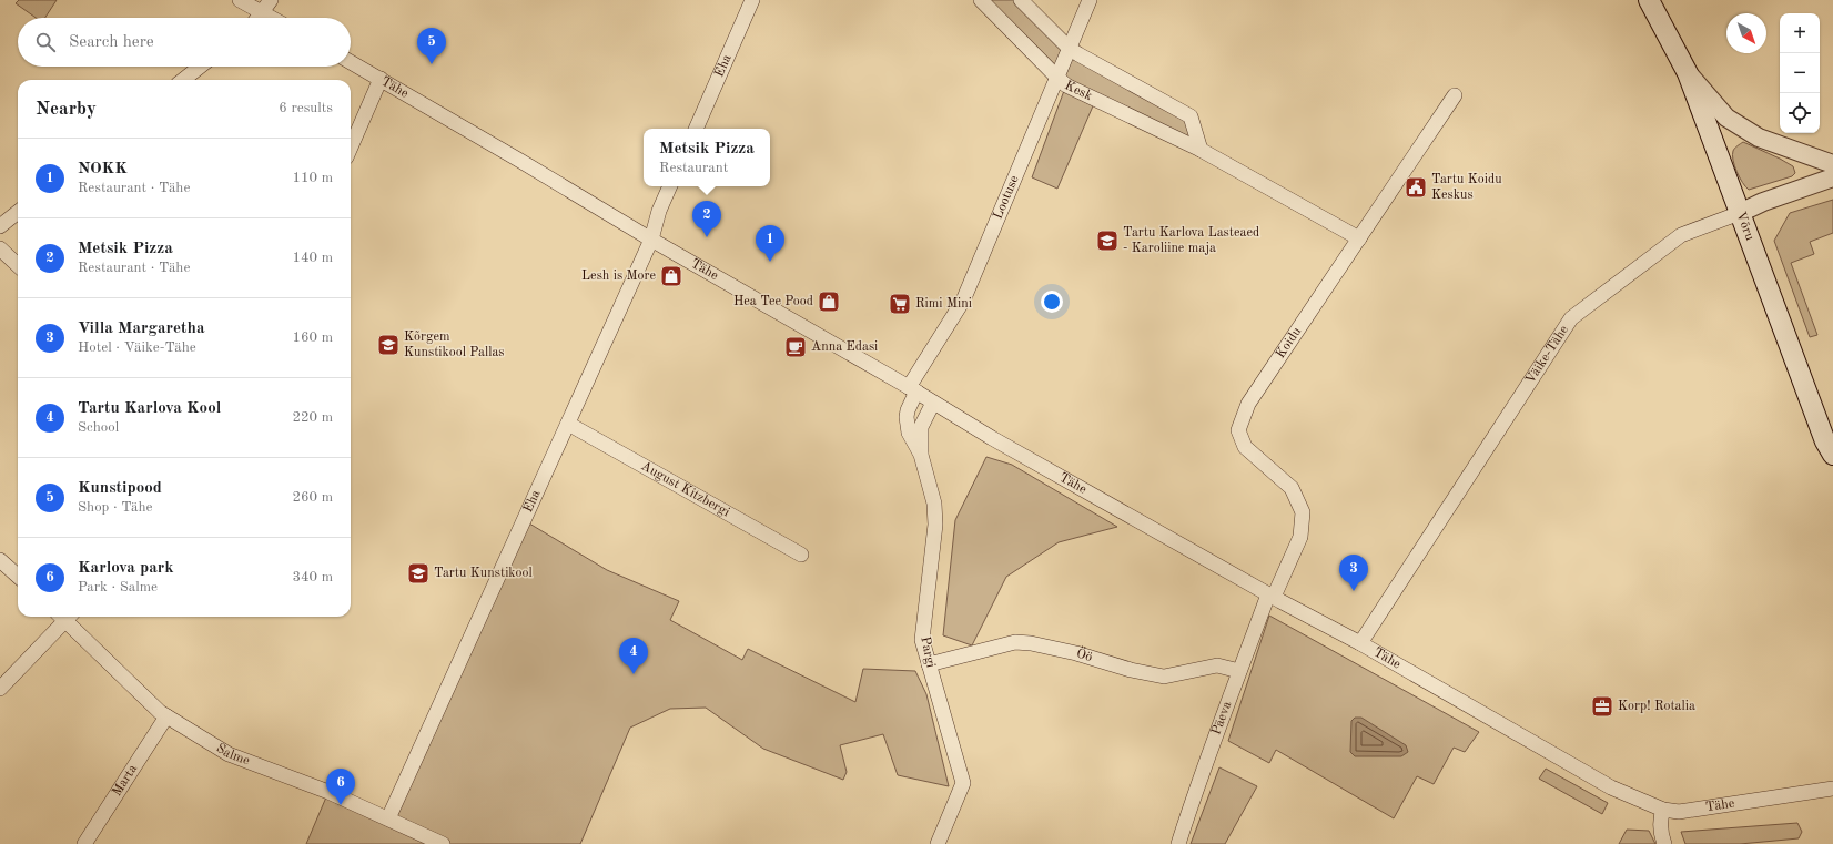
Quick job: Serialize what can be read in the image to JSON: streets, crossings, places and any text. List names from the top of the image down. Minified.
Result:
{"streets":{"main road":["Võru"],"street":["Eha","Tähe","Kesk","Lootuse","Koidu","Väike-Tähe","August Kitzbergi","Pargi","Öö","Päeva","Salme","Marta"]},"crossings":[["Eha","Tähe"],["Eha","August Kitzbergi"],["Eha","Salme"],["Tähe","Lootuse"],["Tähe","Koidu"],["Tähe","Väike-Tähe"],["Tähe","Pargi"],["Tähe","Päeva"],["Kesk","Lootuse"],["Kesk","Koidu"],["Lootuse","Pargi"],["Võru","Väike-Tähe"],["Koidu","Päeva"],["Pargi","Öö"],["Öö","Päeva"],["Salme","Marta"]],"places":{"public building":["Tartu Koidu Keskus"],"school or university":["Tartu Karlova Lasteaed - Karoliine maja","Kõrgem Kunstikool Pallas","Tartu Kunstikool"],"shop":["Lesh is More","Hea Tee Pood"],"supermarket":["Rimi Mini"],"cafe":["Anna Edasi"],"office":["Korp! Rotalia"]},"north":"bottom right","page":{"map_buttons":["+","−"],"search":"Search here","pins":["5","2","1","3","4","6"],"heading":["Nearby","6 results"],"popup":["Metsik Pizza","Restaurant"],"list":[{"mark":"1","name":"NOKK","note":"Restaurant · Tähe","value":"110 m"},{"mark":"2","name":"Metsik Pizza","note":"Restaurant · Tähe","value":"140 m"},{"mark":"3","name":"Villa Margaretha","note":"Hotel · Väike-Tähe","value":"160 m"},{"mark":"4","name":"Tartu Karlova Kool","note":"School","value":"220 m"},{"mark":"5","name":"Kunstipood","note":"Shop · Tähe","value":"260 m"},{"mark":"6","name":"Karlova park","note":"Park · Salme","value":"340 m"}]}}
